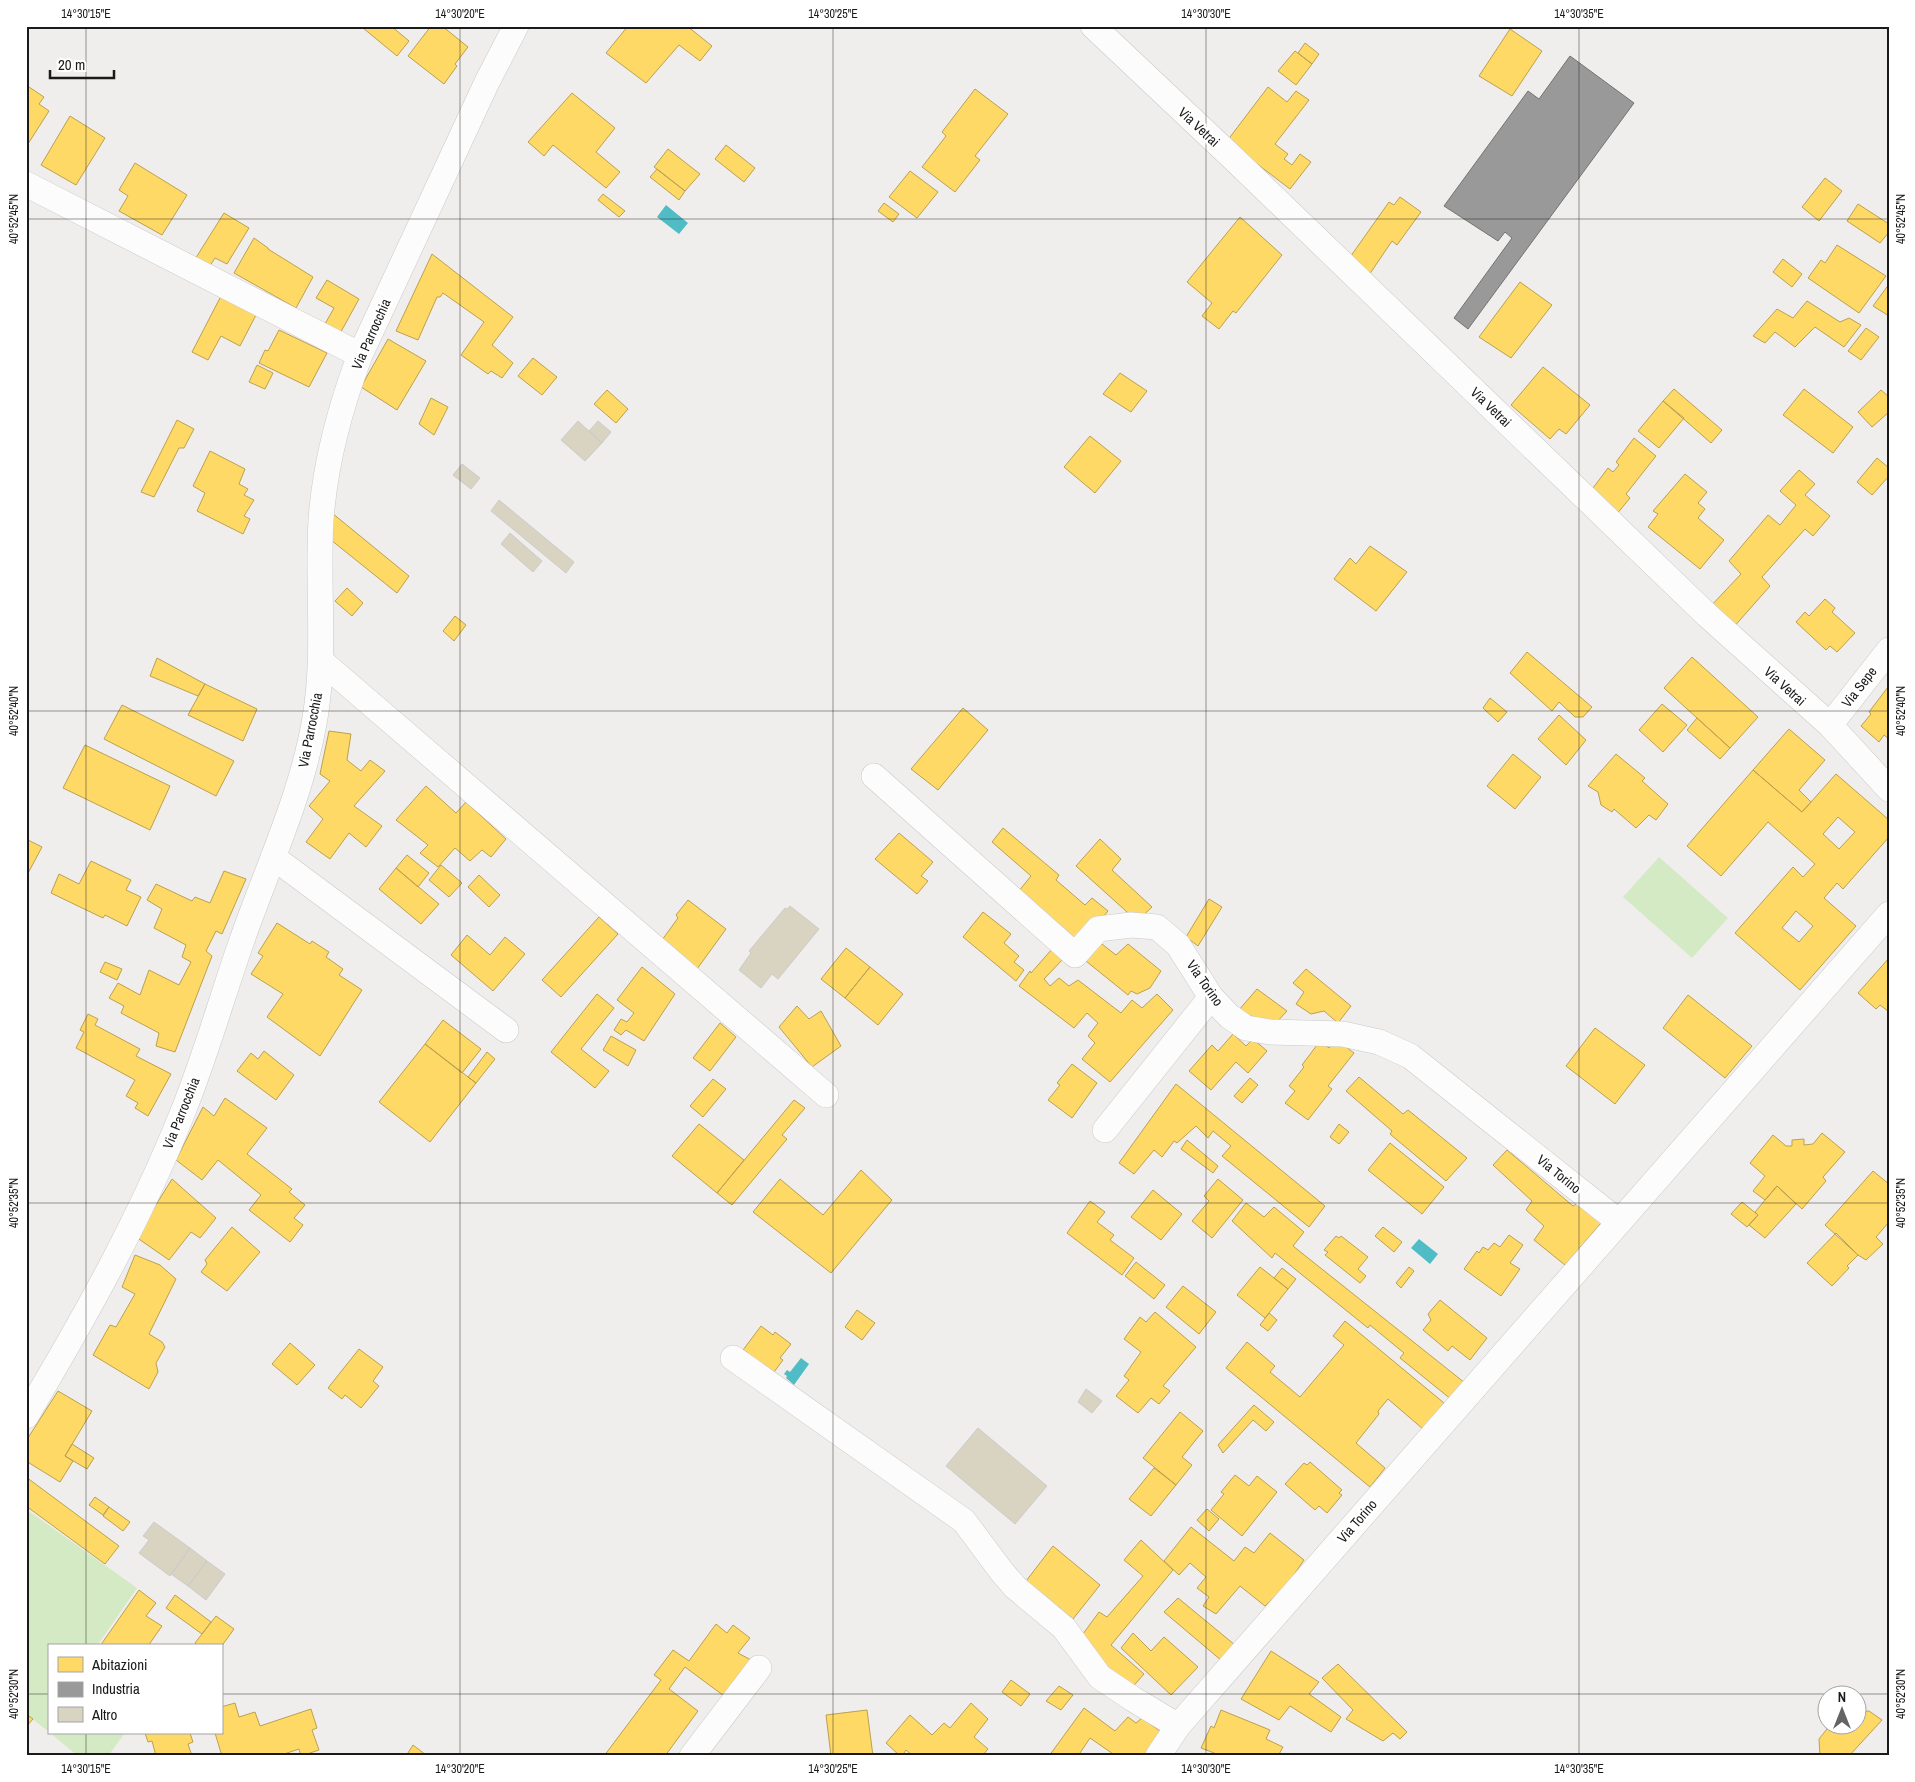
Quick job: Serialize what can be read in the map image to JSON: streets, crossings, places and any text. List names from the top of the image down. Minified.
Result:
{"streets":{"street":["Via Vetrai","Via Parrocchia","Via Sepe","Via Torino"]},"crossings":[["Via Vetrai","Via Sepe"]],"legend":["Abitazioni","Industria","Altro"],"scale_bar":"20 m","north":"top","coordinates":["14°30'15\"E","14°30'20\"E","14°30'25\"E","14°30'30\"E","14°30'35\"E","40°52'45\"N","40°52'40\"N","40°52'35\"N","40°52'30\"N"]}
